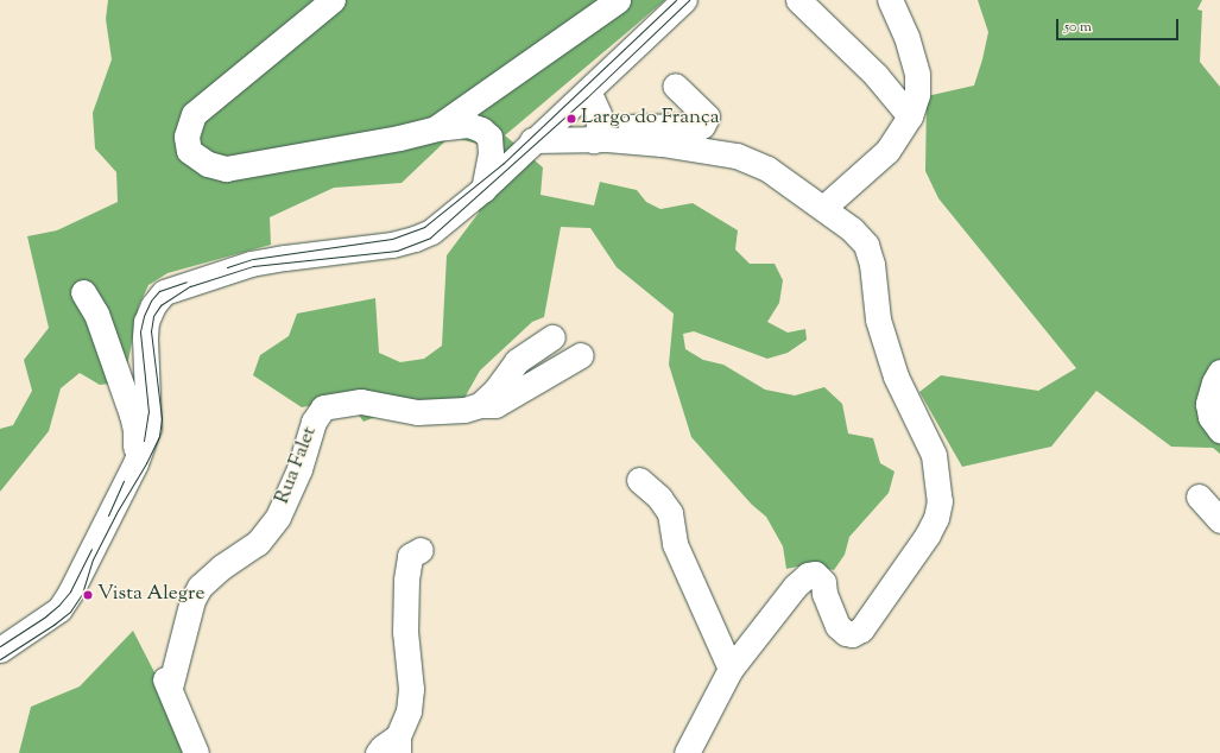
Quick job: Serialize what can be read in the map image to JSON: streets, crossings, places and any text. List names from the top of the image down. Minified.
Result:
{"streets":{"street":["Rua Falet"]},"places":["Largo do França","Vista Alegre"],"scale_bar":"50 m"}
